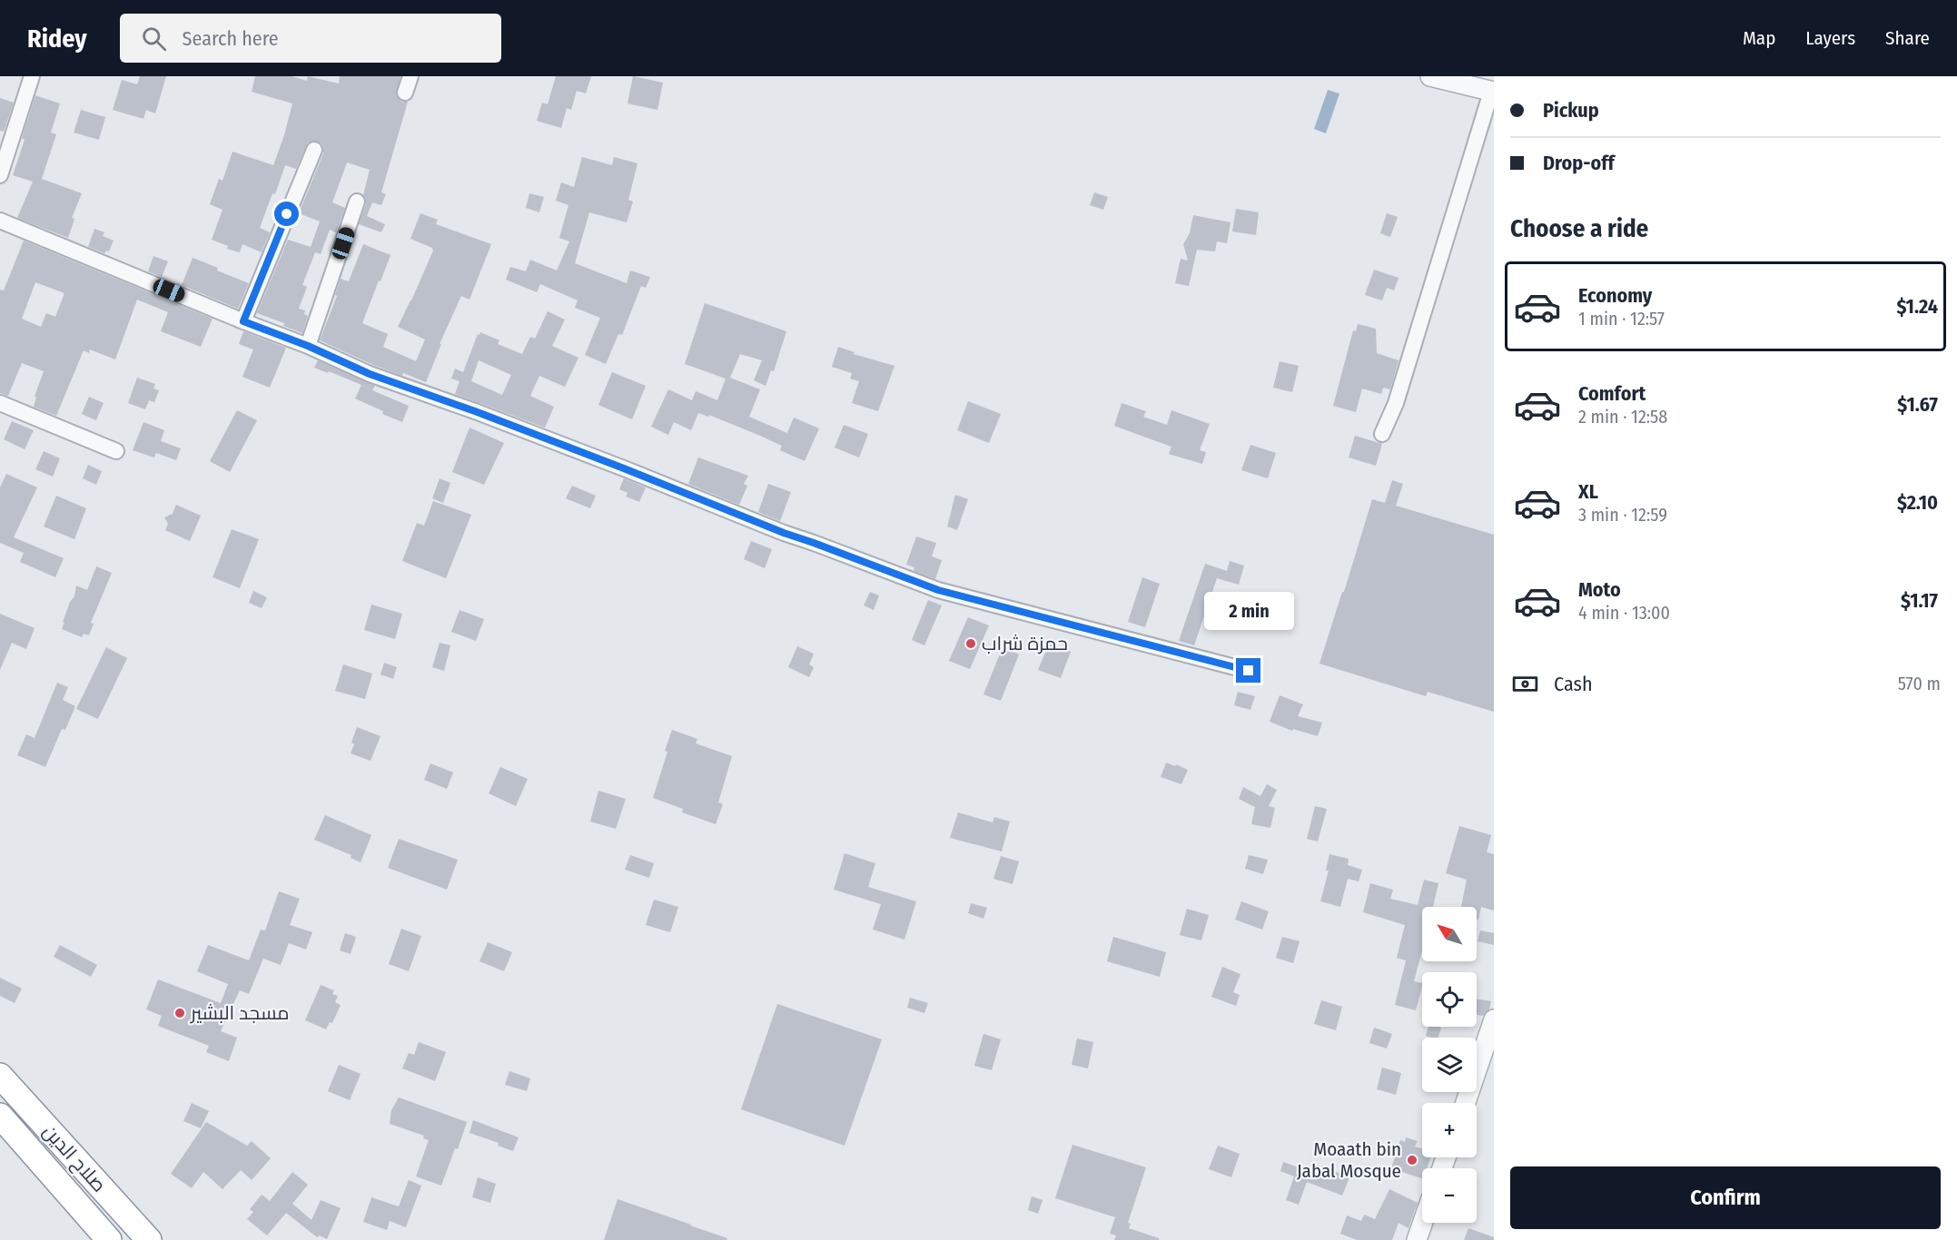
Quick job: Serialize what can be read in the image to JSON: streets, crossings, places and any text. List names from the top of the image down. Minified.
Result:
{"streets":{"highway":["صلاح الدين"]},"places":["حمزة شراب","مسجد البشير","Moaath bin Jabal Mosque"],"north":"top left","page":{"header":"Ridey","search":"Search here","nav":["Map","Layers","Share"],"banner":["Pickup","Drop-off"],"heading":"Choose a ride","list":[{"name":"Economy","note":"1 min · 12:57","value":"$1.24"},{"name":"Comfort","note":"2 min · 12:58","value":"$1.67"},{"name":"XL","note":"3 min · 12:59","value":"$2.10"},{"name":"Moto","note":"4 min · 13:00","value":"$1.17"}],"bubble":"2 min","pay":["Cash","570 m"],"map_buttons":["+","−"],"buttons":"Confirm"}}
